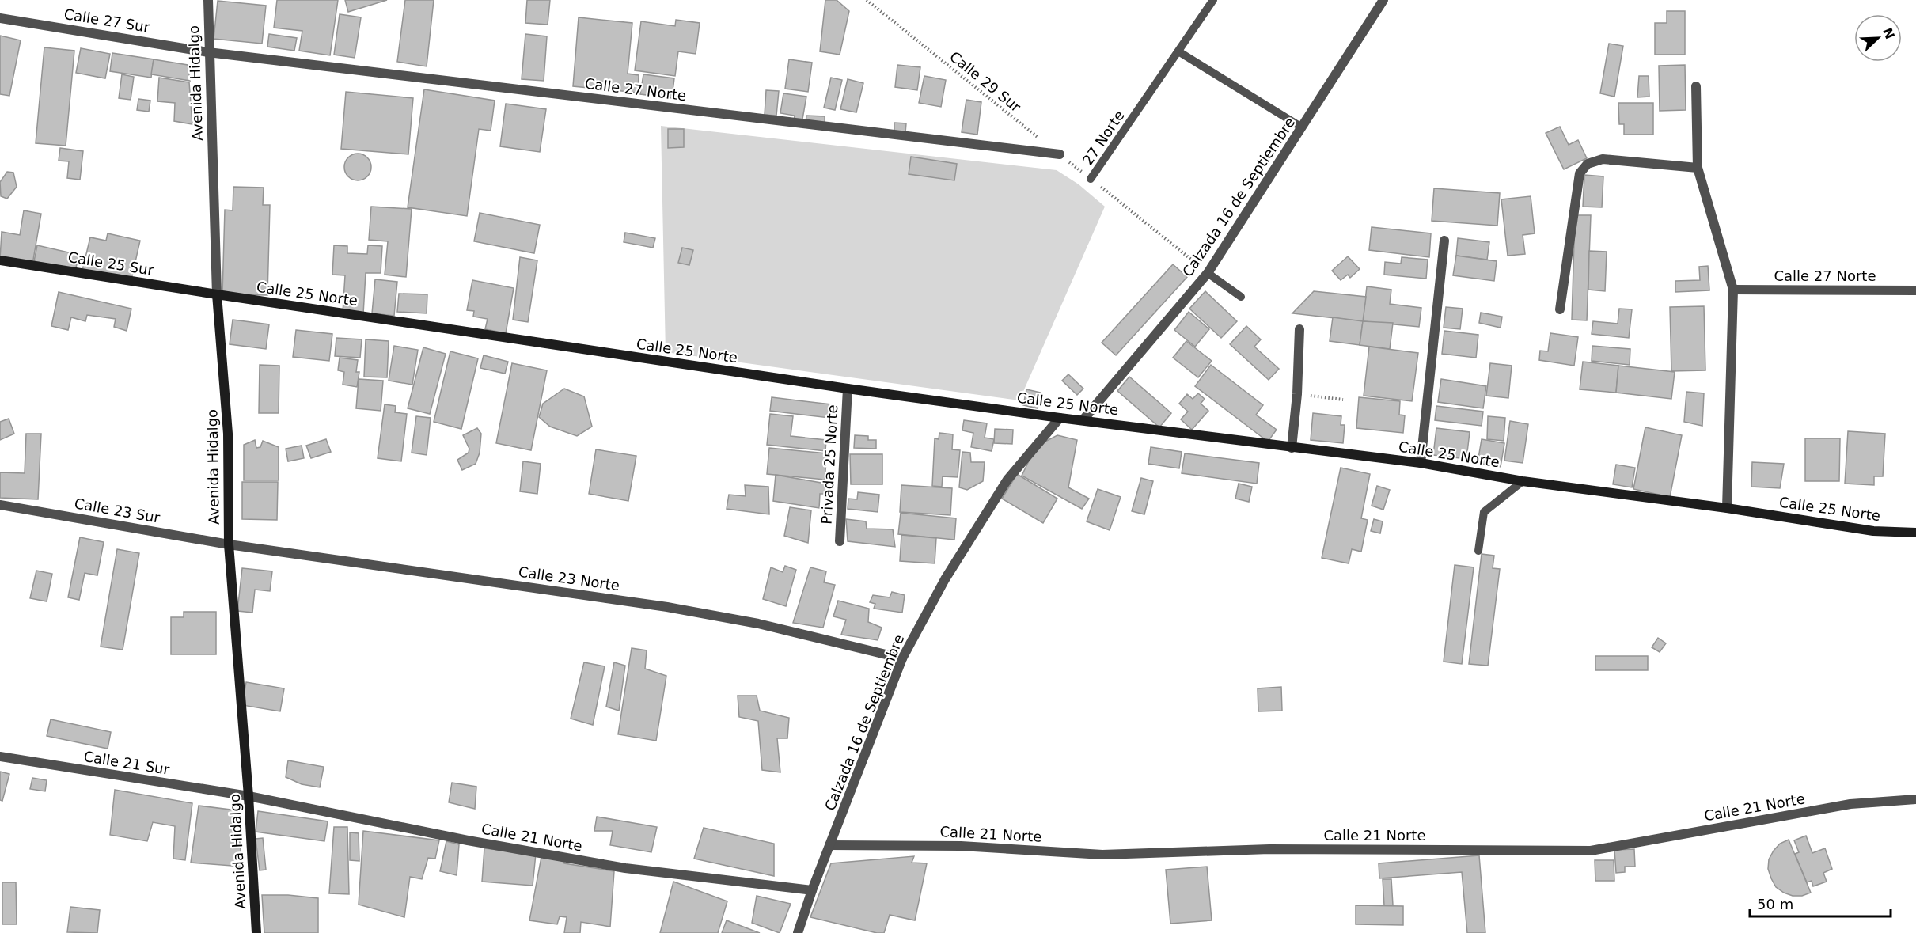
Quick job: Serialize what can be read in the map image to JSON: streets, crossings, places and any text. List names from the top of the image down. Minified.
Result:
{"streets":{"street":["Calle 27 Sur","Avenida Hidalgo","Calle 27 Norte","Calzada 16 de Septiembre","Calle 25 Sur","Calle 25 Norte","Privada 25 Norte","Calle 23 Sur","Calle 23 Norte","Calle 21 Sur","Calle 21 Norte"],"lane":["27 Norte"],"path":["Calle 29 Sur"]},"crossings":[["Calle 27 Sur","Avenida Hidalgo"],["Calle 27 Sur","Calle 27 Norte"],["Calle 29 Sur","Calle 27 Norte"],["Calle 29 Sur","27 Norte"],["Avenida Hidalgo","Calle 27 Norte"],["Avenida Hidalgo","Calle 25 Sur"],["Avenida Hidalgo","Calle 25 Norte"],["Avenida Hidalgo","Calle 23 Sur"],["Avenida Hidalgo","Calle 23 Norte"],["Avenida Hidalgo","Calle 21 Sur"],["Avenida Hidalgo","Calle 21 Norte"],["27 Norte","Calzada 16 de Septiembre"],["Calzada 16 de Septiembre","Calle 25 Norte"],["Calzada 16 de Septiembre","Calle 23 Norte"],["Calzada 16 de Septiembre","Calle 21 Norte"],["Calle 25 Sur","Calle 25 Norte"],["Calle 25 Norte","Privada 25 Norte"],["Calle 23 Sur","Calle 23 Norte"],["Calle 21 Sur","Calle 21 Norte"]],"scale_bar":"50 m","north":"top right"}
